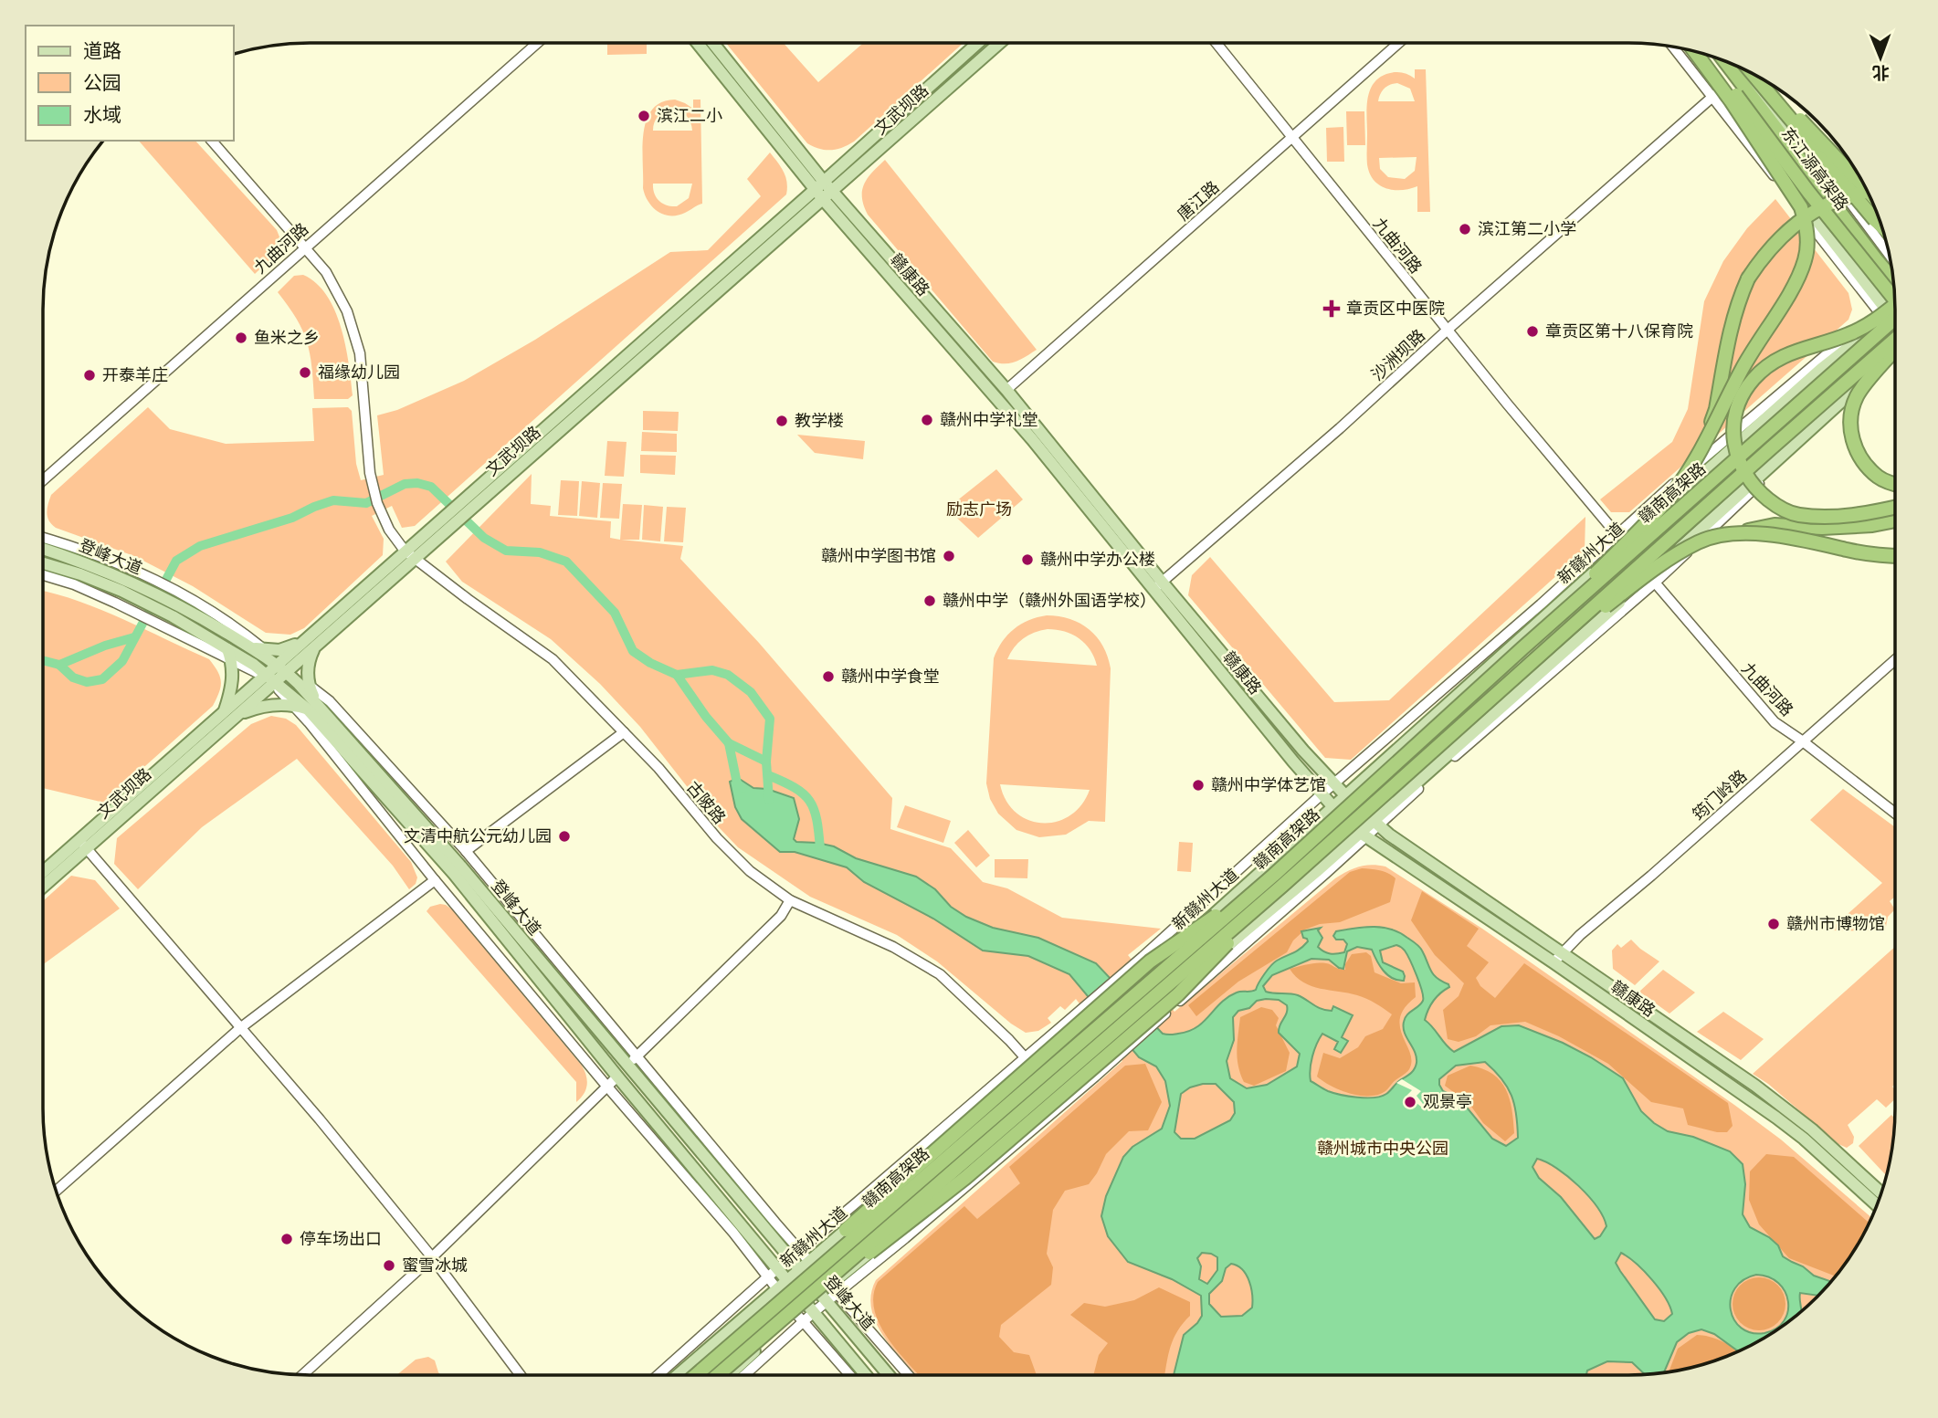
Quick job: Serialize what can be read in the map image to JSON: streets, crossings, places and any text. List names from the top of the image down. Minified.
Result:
{"streets":{"highway":["东江源高架路","赣南高架路"],"main road":["文武坝路","赣康路","新赣州大道","登峰大道"],"street":["唐江路","九曲河路","沙洲坝路","筠门岭路","古陂路"]},"crossings":[["文武坝路","赣康路"],["文武坝路","登峰大道"],["文武坝路","古陂路"],["唐江路","九曲河路"],["唐江路","赣康路"],["九曲河路","沙洲坝路"],["九曲河路","筠门岭路"],["九曲河路","古陂路"],["赣康路","沙洲坝路"],["赣康路","新赣州大道"],["赣康路","筠门岭路"],["新赣州大道","登峰大道"]],"parks":["励志广场","赣州城市中央公园"],"places":{"other":["滨江二小","滨江第二小学","章贡区第十八保育院","鱼米之乡","福缘幼儿园","开泰羊庄","赣州中学礼堂","教学楼","赣州中学图书馆","赣州中学办公楼","赣州中学（赣州外国语学校）","赣州中学食堂","赣州中学体艺馆","文清中航公元幼儿园","赣州市博物馆","观景亭","停车场出口","蜜雪冰城"],"health":["章贡区中医院"]},"legend":["道路","公园","水域"],"north":"bottom"}
